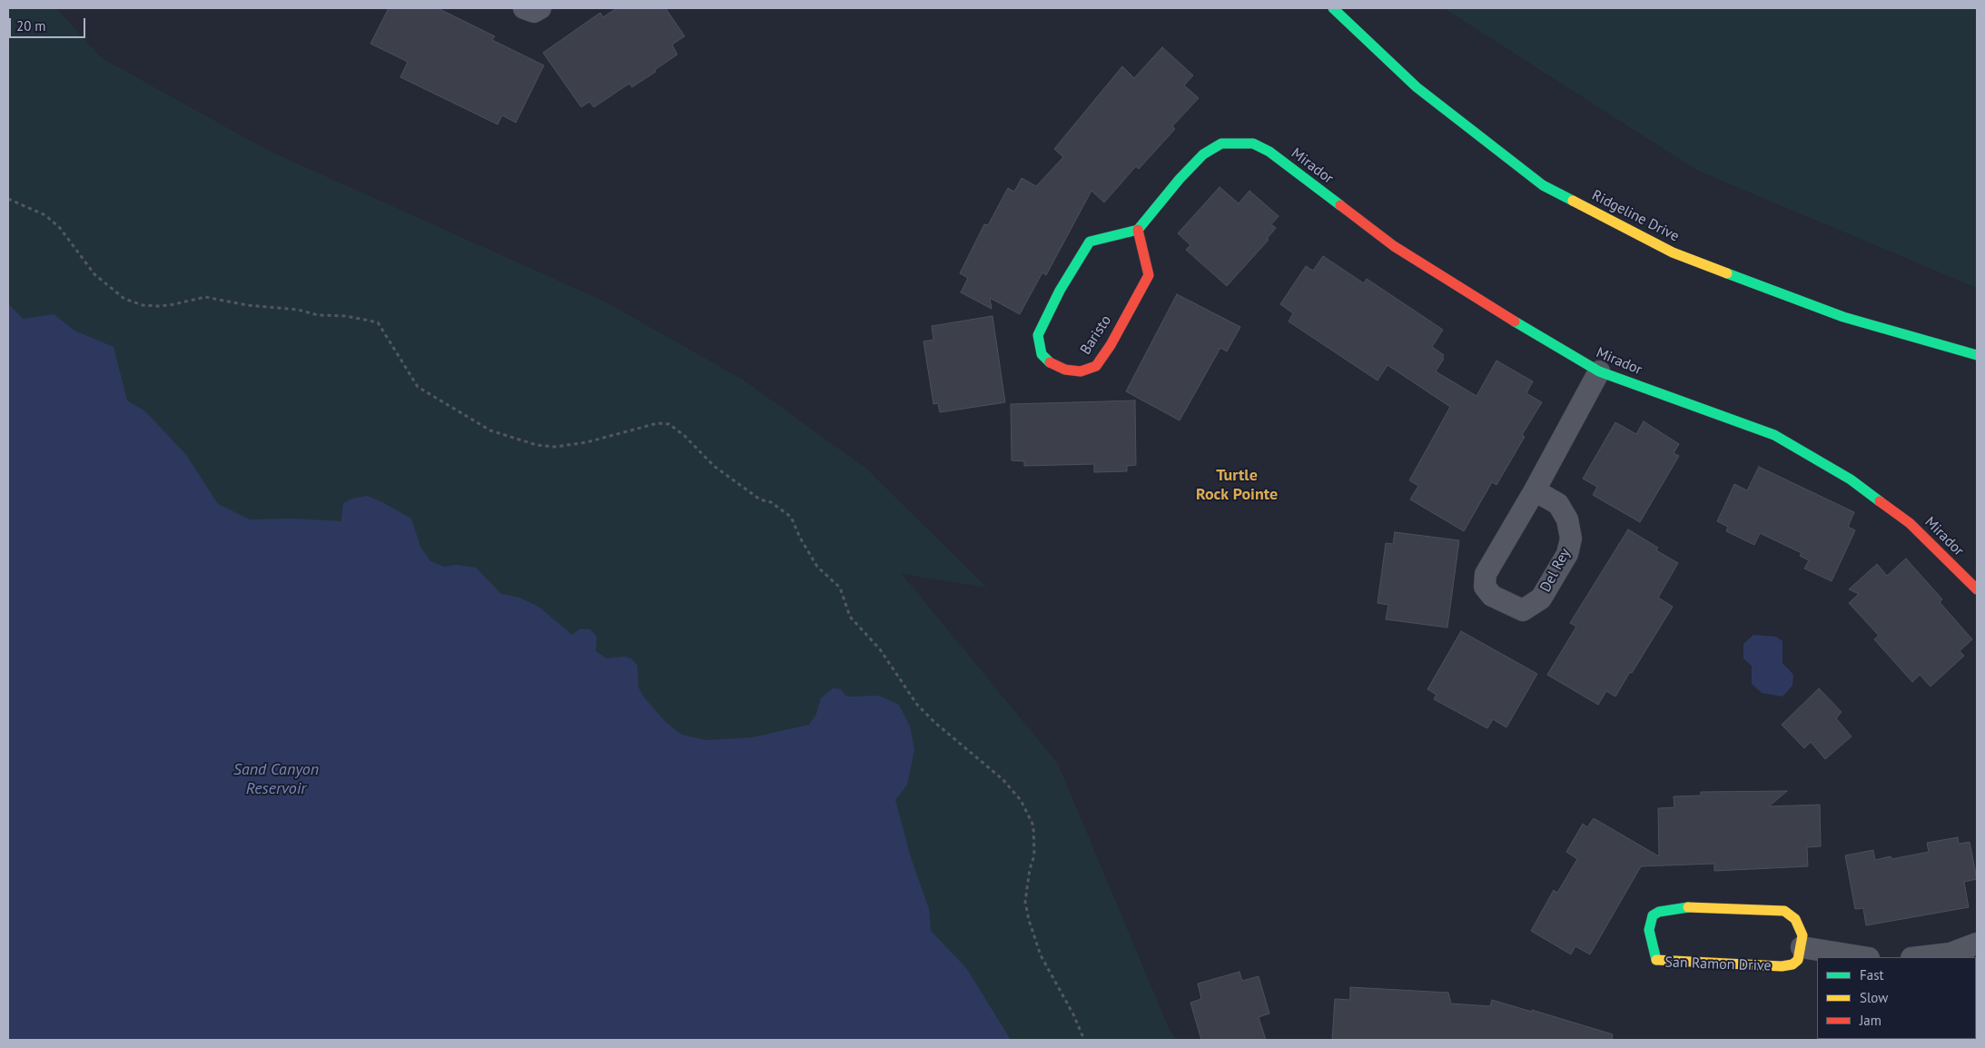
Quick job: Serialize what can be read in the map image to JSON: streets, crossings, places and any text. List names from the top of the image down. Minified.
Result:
{"streets":{"street":["Mirador","Ridgeline Drive","Baristo","Del Rey","San Ramon Drive"]},"crossings":[["Mirador","Baristo"],["Mirador","Del Rey"]],"districts":["Turtle Rock Pointe"],"water":["Sand Canyon Reservoir"],"legend":["Fast","Slow","Jam"],"scale_bar":"20 m"}
